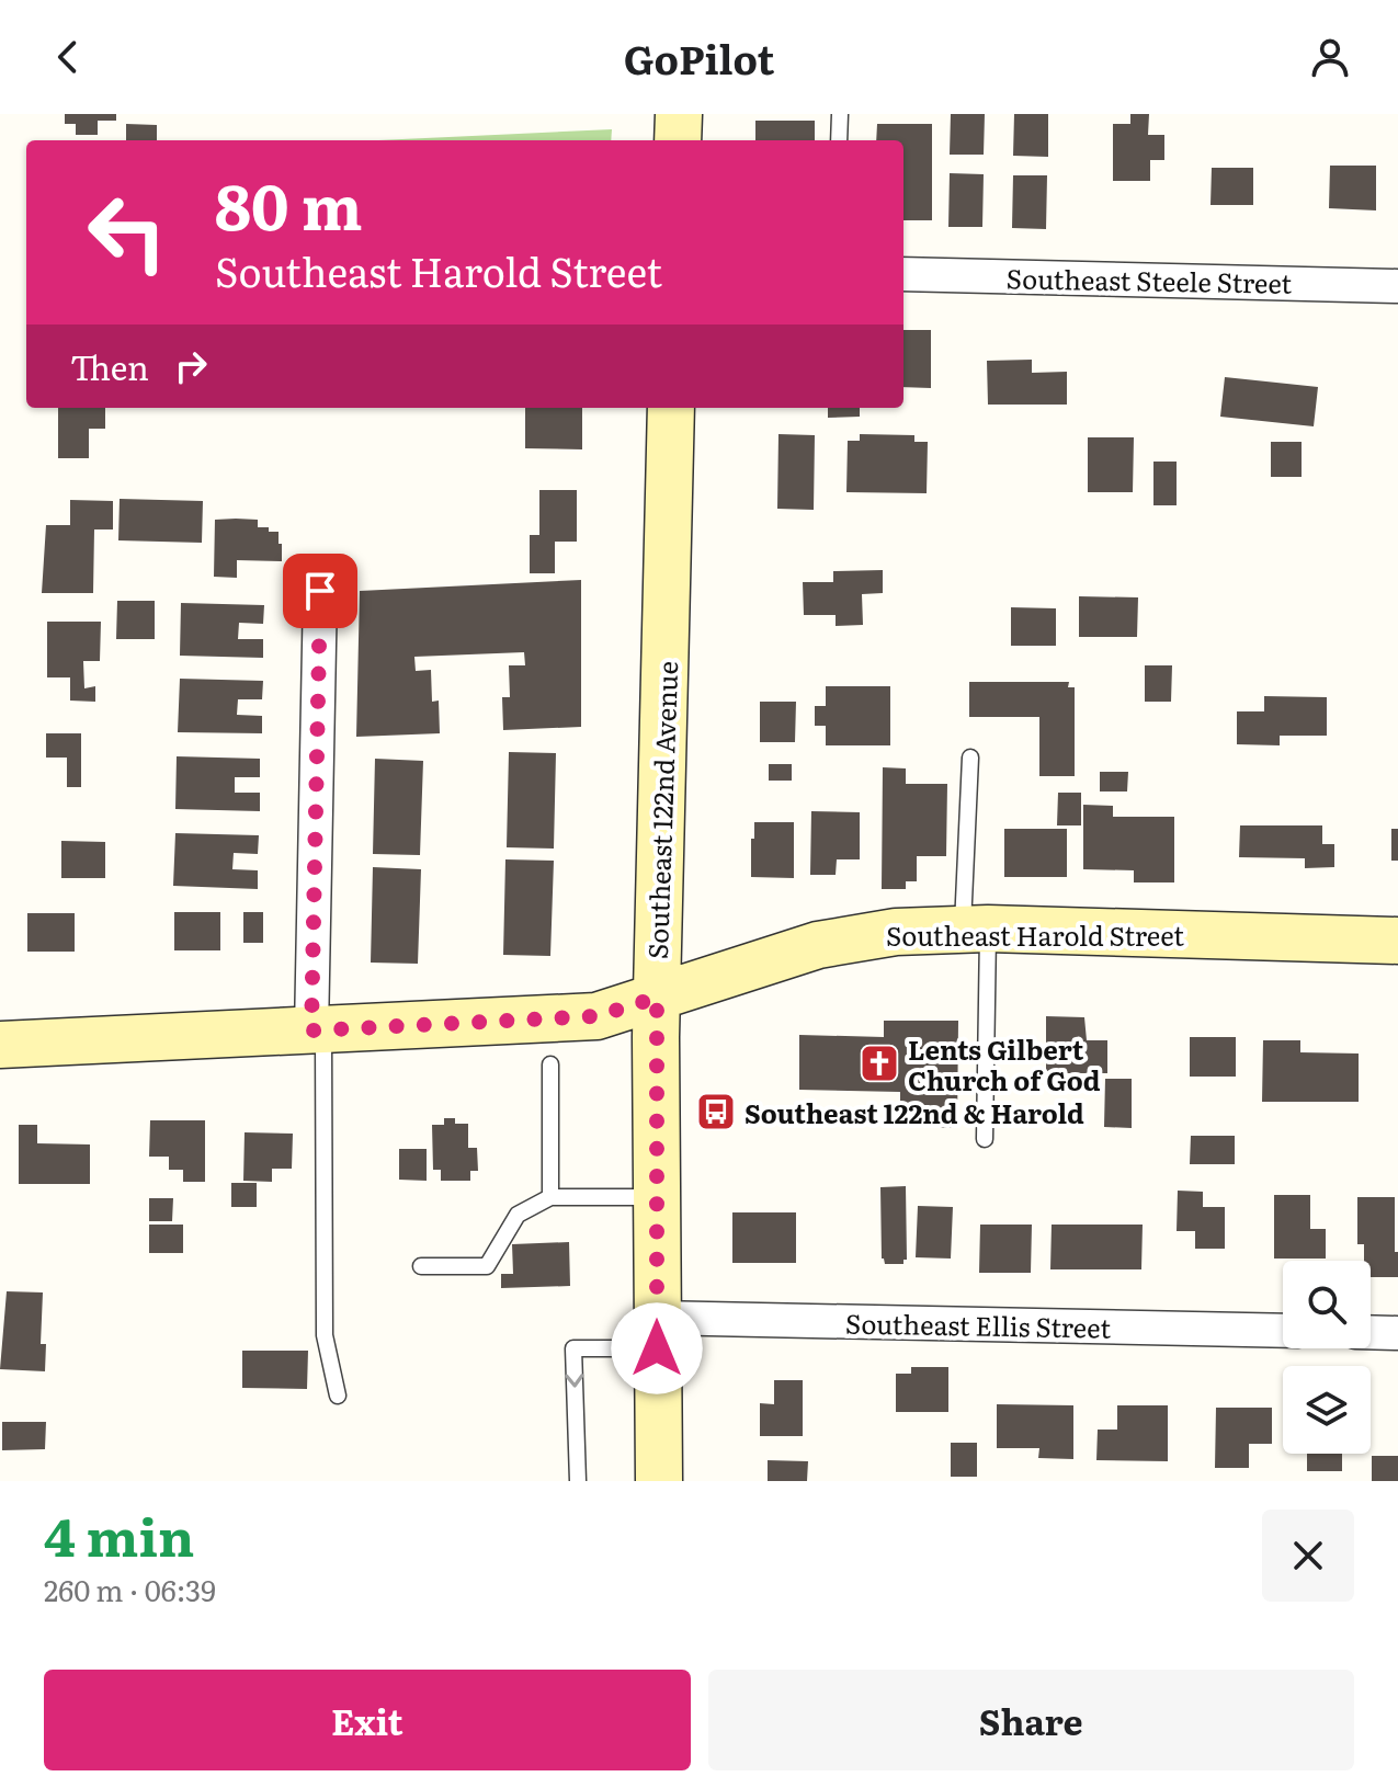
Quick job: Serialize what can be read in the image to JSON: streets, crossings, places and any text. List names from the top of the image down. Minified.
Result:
{"streets":{"street":["Southeast Steele Street","Southeast 122nd Avenue","Southeast Harold Street","Southeast Ellis Street"]},"crossings":[["Southeast 122nd Avenue","Southeast Harold Street"],["Southeast 122nd Avenue","Southeast Ellis Street"]],"places":{"church":["Lents Gilbert Church of God"],"bus stop":["Southeast 122nd & Harold"]},"page":{"header":"GoPilot","turn":["80 m","Southeast Harold Street"],"then":"Then","heading":["4 min","260 m · 06:39"],"buttons":["Exit","Share"]}}
